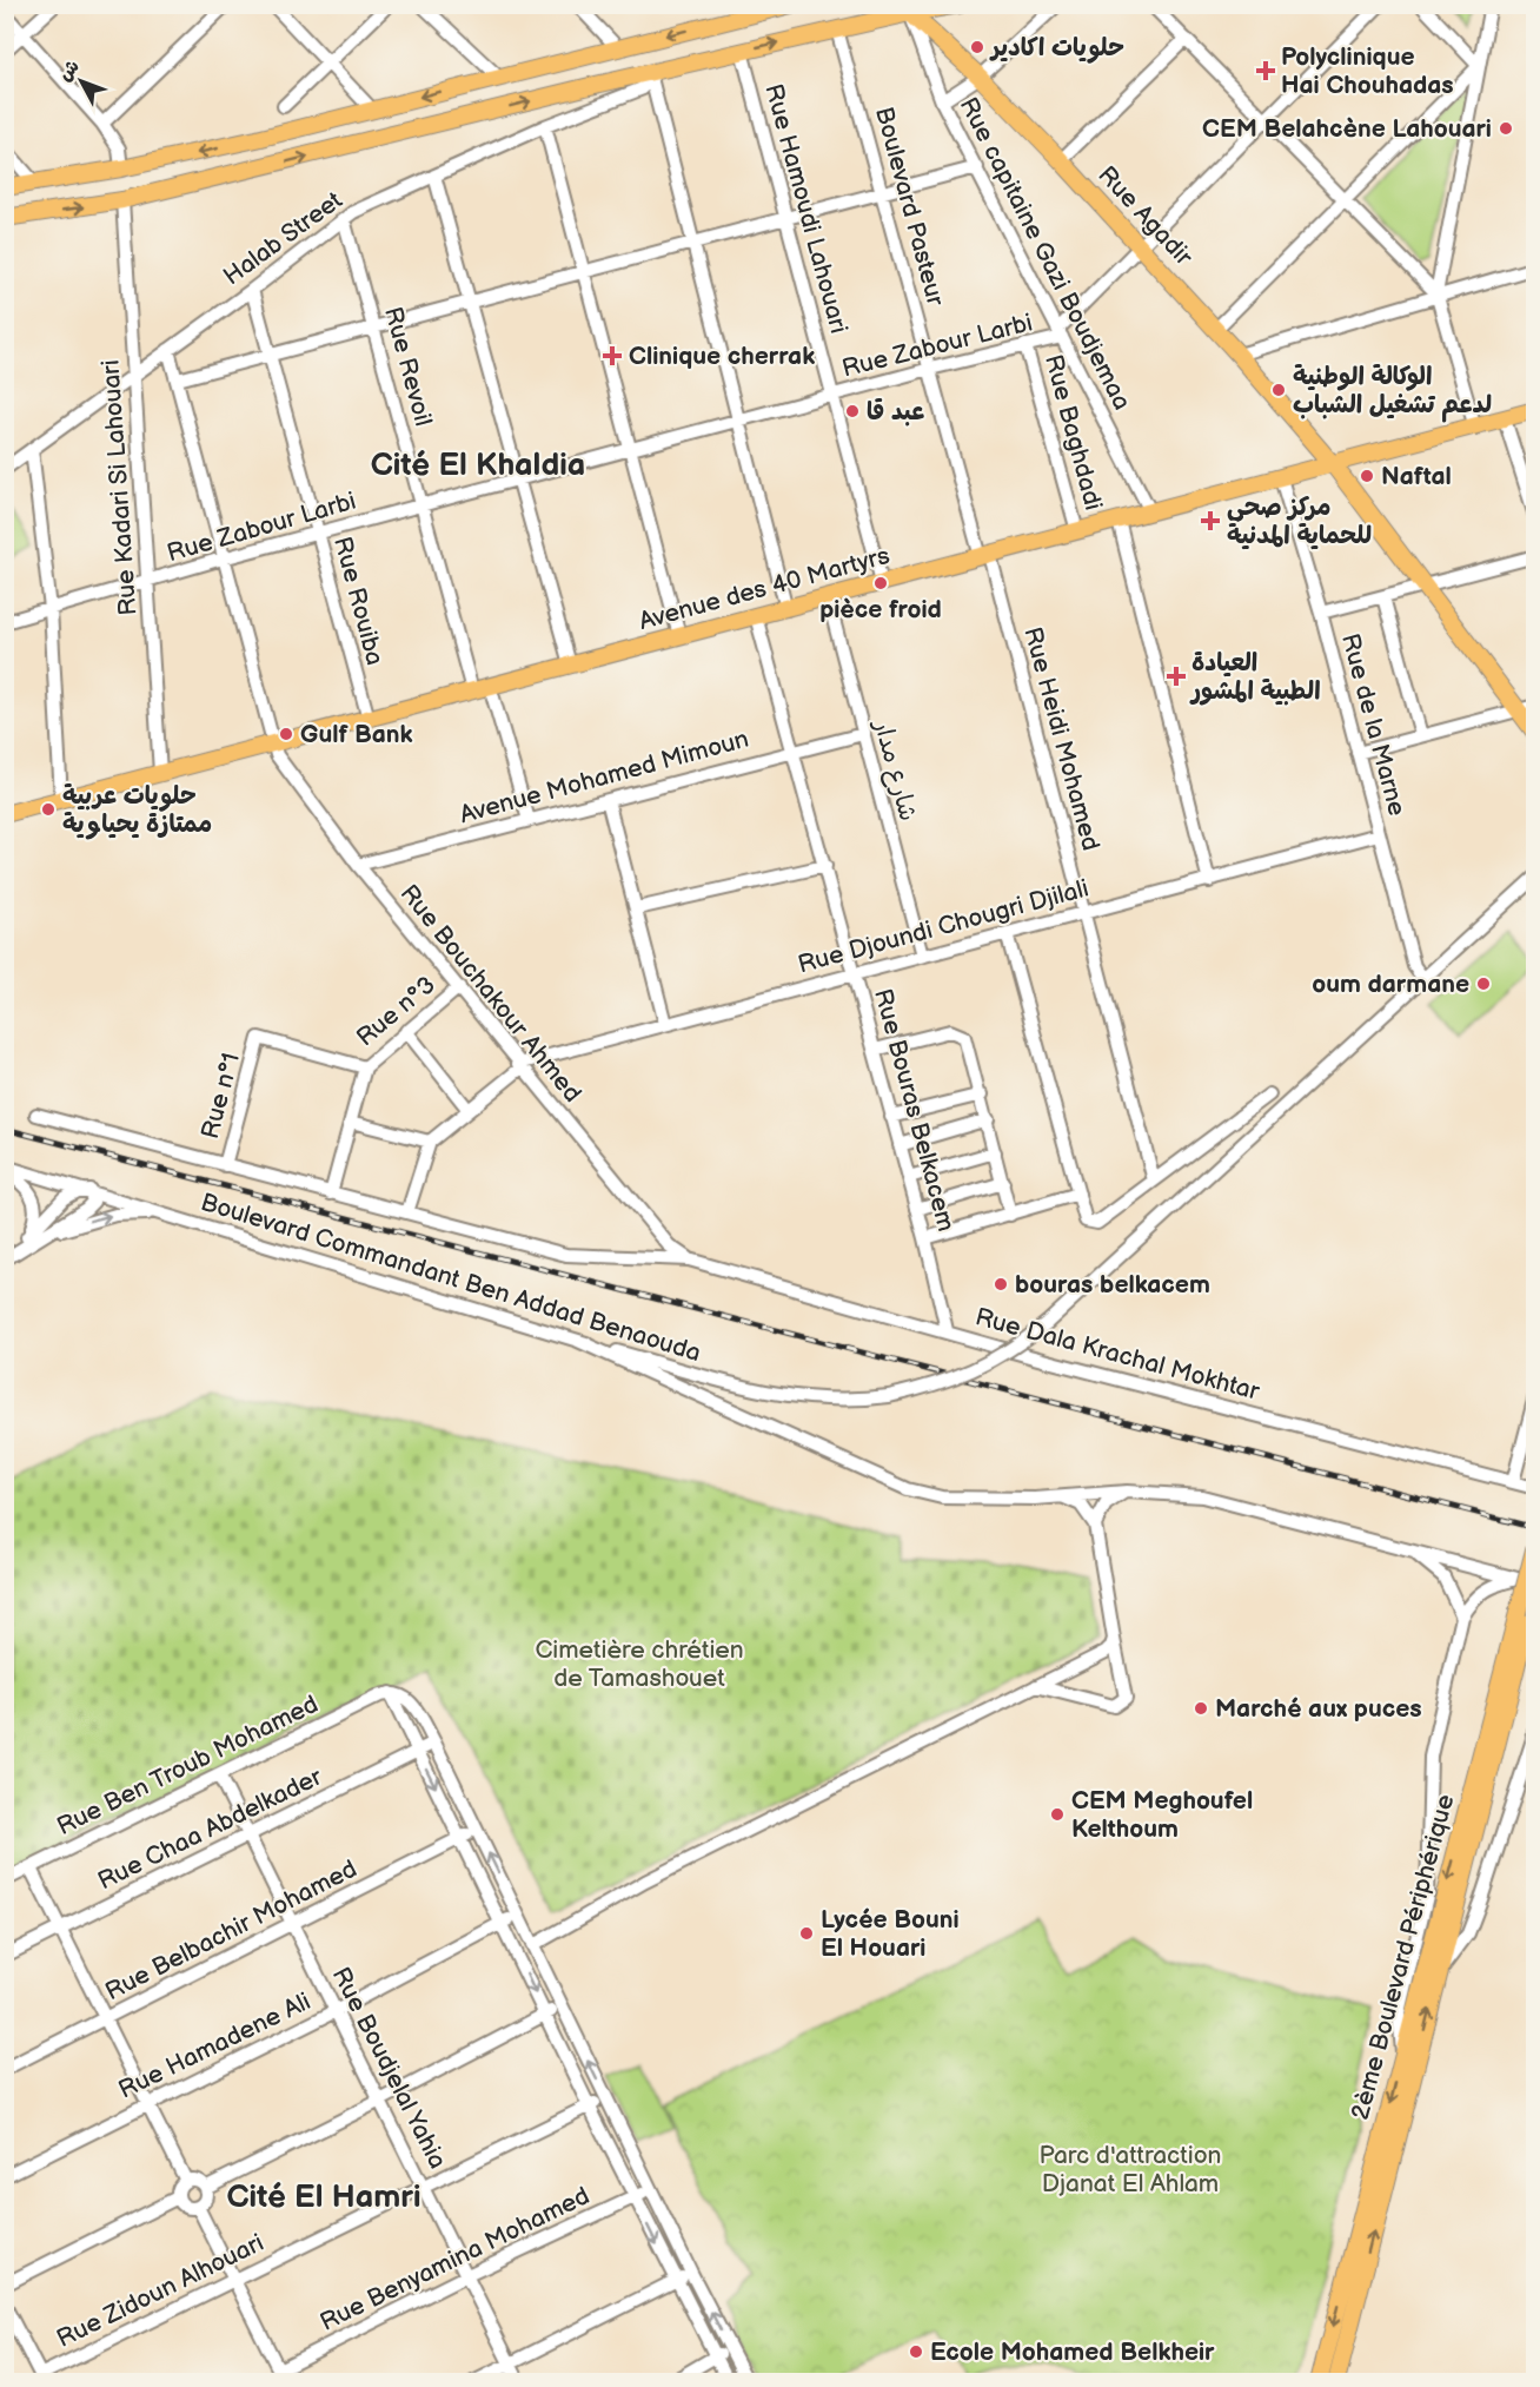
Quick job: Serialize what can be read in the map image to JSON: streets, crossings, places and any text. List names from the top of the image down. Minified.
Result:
{"streets":{"main road":["Rue Agadir","Avenue des 40 Martyrs","2ème Boulevard Périphérique"],"street":["Boulevard Pasteur","Rue Hamoudi Lahouari","Halab Street","Rue capitaine Gazi Boudjemaa","Rue Zabour Larbi","Rue Revoil","Rue Baghdadi","Rue Kadari Si Lahouari","Rue Rouiba","Rue de la Marne","Rue Heidi Mohamed","شارع مدار","Avenue Mohamed Mimoun","Rue Djoundi Chougri Djilali","Rue Bouchakour Ahmed","Rue n°3","Rue n°1","Rue Bouras Belkacem","Boulevard Commandant Ben Addad Benaouda","Rue Dala Krachal Mokhtar","Rue Ben Troub Mohamed","Rue Chaa Abdelkader","Rue Belbachir Mohamed","Rue Hamadene Ali","Rue Boudjelal Yahia","Rue Benyamina Mohamed","Rue Zidoun Alhouari"]},"crossings":[["Boulevard Pasteur","Rue Zabour Larbi"],["Boulevard Pasteur","Avenue des 40 Martyrs"],["Boulevard Pasteur","Rue Heidi Mohamed"],["Rue Hamoudi Lahouari","Rue Zabour Larbi"],["Rue Hamoudi Lahouari","Avenue des 40 Martyrs"],["Rue Agadir","Rue capitaine Gazi Boudjemaa"],["Rue Agadir","Avenue des 40 Martyrs"],["Halab Street","Rue Revoil"],["Halab Street","Rue Kadari Si Lahouari"],["Halab Street","Rue Rouiba"],["Halab Street","Rue Bouchakour Ahmed"],["Rue capitaine Gazi Boudjemaa","Rue Zabour Larbi"],["Rue capitaine Gazi Boudjemaa","Avenue des 40 Martyrs"],["Rue Zabour Larbi","Rue Revoil"],["Rue Zabour Larbi","Rue Baghdadi"],["Rue Zabour Larbi","Rue Kadari Si Lahouari"],["Rue Zabour Larbi","Rue Rouiba"],["Rue Zabour Larbi","Rue Bouchakour Ahmed"],["Rue Revoil","Avenue des 40 Martyrs"],["Rue Baghdadi","Avenue des 40 Martyrs"],["Rue Kadari Si Lahouari","Avenue des 40 Martyrs"],["Avenue des 40 Martyrs","Rue Rouiba"],["Avenue des 40 Martyrs","Rue de la Marne"],["Avenue des 40 Martyrs","Rue Heidi Mohamed"],["Avenue des 40 Martyrs","شارع مدار"],["Avenue des 40 Martyrs","Rue Bouchakour Ahmed"],["Avenue des 40 Martyrs","Rue Bouras Belkacem"],["Rue de la Marne","Rue Djoundi Chougri Djilali"],["Rue de la Marne","Boulevard Commandant Ben Addad Benaouda"],["Rue Heidi Mohamed","Rue Djoundi Chougri Djilali"],["شارع مدار","Avenue Mohamed Mimoun"],["شارع مدار","Rue Djoundi Chougri Djilali"],["Avenue Mohamed Mimoun","Rue Bouchakour Ahmed"],["Avenue Mohamed Mimoun","Rue Bouras Belkacem"],["Rue Djoundi Chougri Djilali","Rue Bouchakour Ahmed"],["Rue Djoundi Chougri Djilali","Rue Bouras Belkacem"],["Rue Bouchakour Ahmed","Rue n°3"],["Rue Bouchakour Ahmed","Rue Dala Krachal Mokhtar"],["Rue n°3","Rue n°1"],["Rue Bouras Belkacem","Rue Dala Krachal Mokhtar"],["Rue Ben Troub Mohamed","Rue Boudjelal Yahia"],["Rue Chaa Abdelkader","Rue Boudjelal Yahia"],["Rue Belbachir Mohamed","Rue Boudjelal Yahia"],["Rue Hamadene Ali","Rue Boudjelal Yahia"],["Rue Boudjelal Yahia","Rue Benyamina Mohamed"],["Rue Boudjelal Yahia","Rue Zidoun Alhouari"]],"districts":["Cité El Khaldia","Cité El Hamri"],"parks":["Cimetière chrétien de Tamashouet","Parc d'attraction Djanat El Ahlam"],"places":{"other":["حلويات اكادير","CEM Belahcène Lahouari","الوكالة الوطنية لدعم تشغيل الشباب","عبد قا","Naftal","pièce froid","Gulf Bank","حلويات عربية ممتازة يحياوية","oum darmane","bouras belkacem","Marché aux puces","CEM Meghoufel Kelthoum","Lycée Bouni El Houari","Ecole Mohamed Belkheir"],"health":["Polyclinique Hai Chouhadas","Clinique cherrak","مركز صحي للحماية المدنية","العيادة الطبية المشور"]},"north":"top left"}
